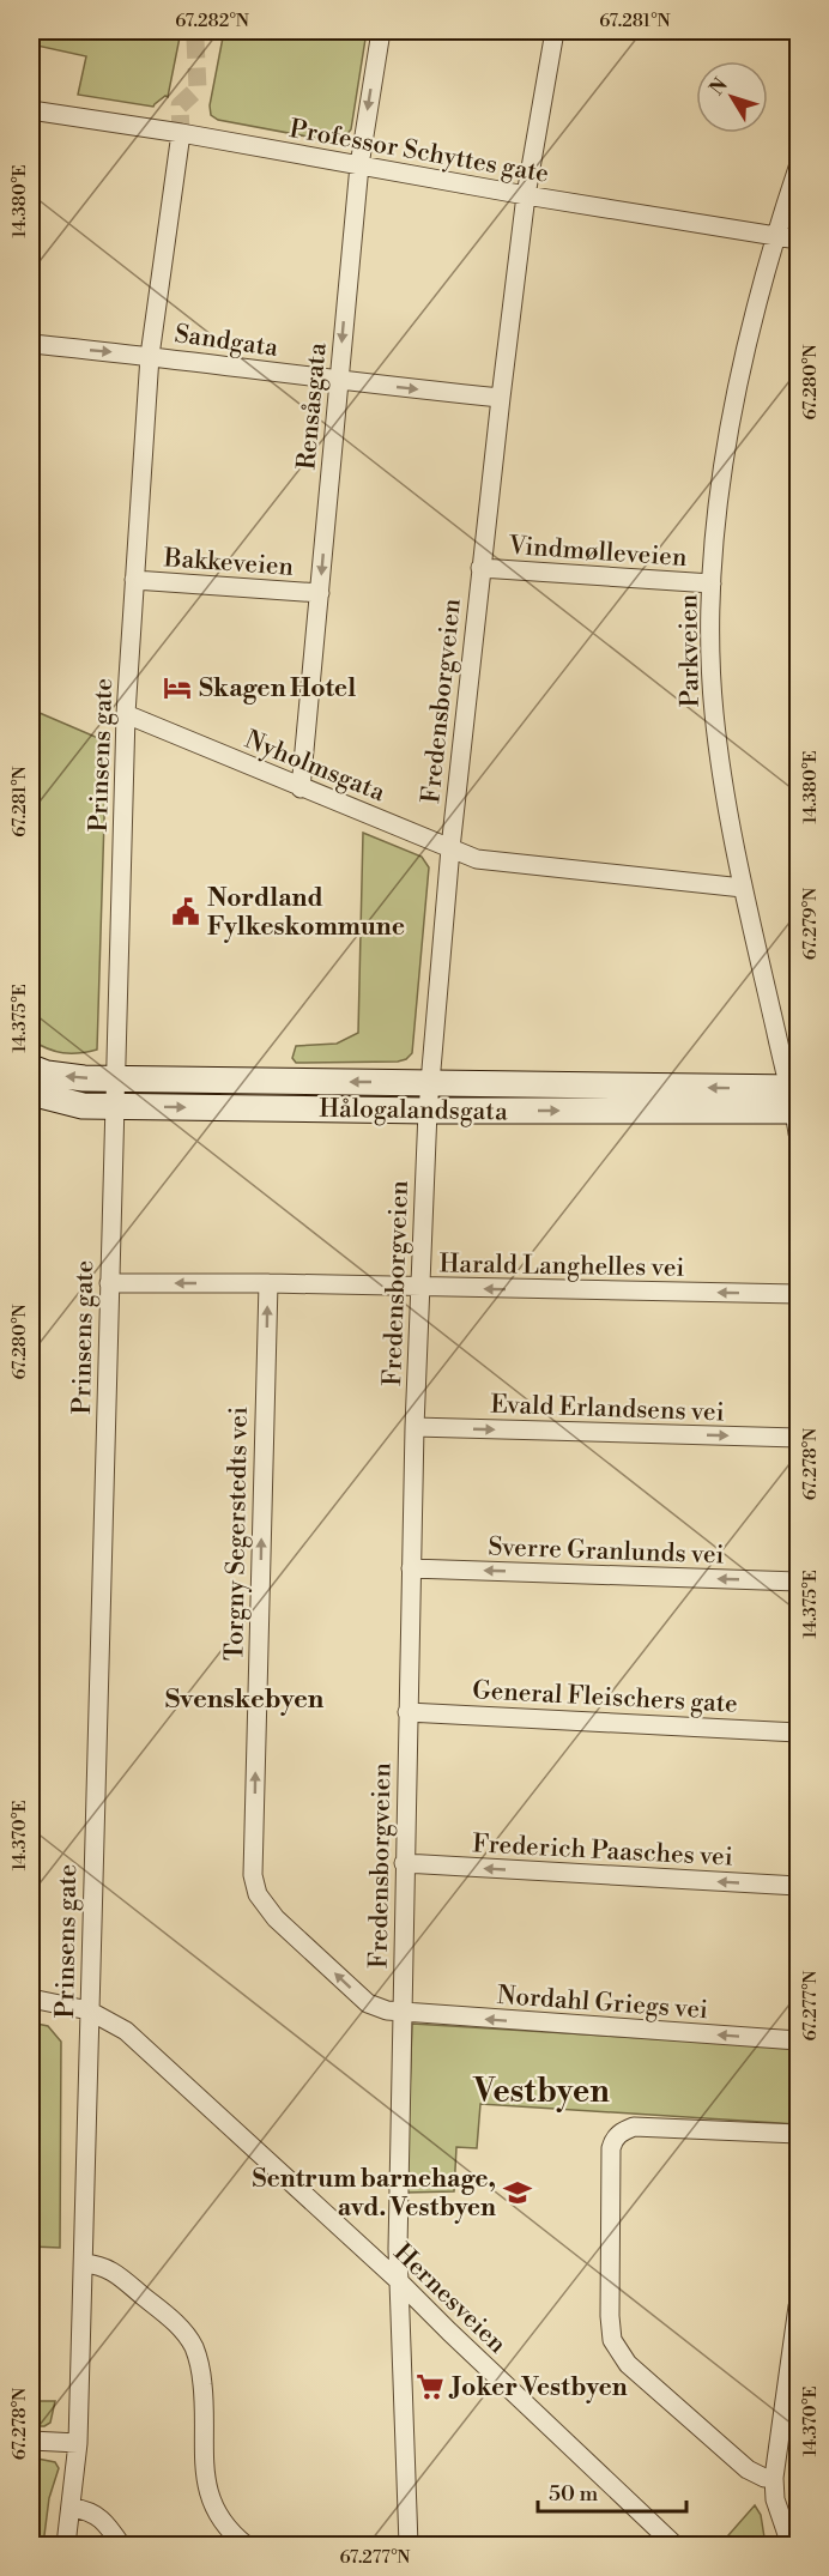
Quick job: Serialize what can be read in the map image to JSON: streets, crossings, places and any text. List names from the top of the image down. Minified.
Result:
{"streets":{"street":["Professor Schyttes gate","Sandgata","Rensåsgata","Vindmølleveien","Bakkeveien","Parkveien","Fredensborgveien","Prinsens gate","Nyholmsgata","Hålogalandsgata","Harald Langhelles vei","Evald Erlandsens vei","Torgny Segerstedts vei","Sverre Granlunds vei","General Fleischers gate","Frederich Paasches vei","Nordahl Griegs vei","Hernesveien"]},"crossings":[["Professor Schyttes gate","Rensåsgata"],["Professor Schyttes gate","Parkveien"],["Professor Schyttes gate","Fredensborgveien"],["Professor Schyttes gate","Prinsens gate"],["Sandgata","Rensåsgata"],["Sandgata","Fredensborgveien"],["Sandgata","Prinsens gate"],["Rensåsgata","Bakkeveien"],["Rensåsgata","Nyholmsgata"],["Vindmølleveien","Parkveien"],["Vindmølleveien","Fredensborgveien"],["Bakkeveien","Prinsens gate"],["Parkveien","Nyholmsgata"],["Parkveien","Hålogalandsgata"],["Fredensborgveien","Nyholmsgata"],["Fredensborgveien","Hålogalandsgata"],["Fredensborgveien","Harald Langhelles vei"],["Fredensborgveien","Evald Erlandsens vei"],["Fredensborgveien","Torgny Segerstedts vei"],["Fredensborgveien","Sverre Granlunds vei"],["Fredensborgveien","General Fleischers gate"],["Fredensborgveien","Frederich Paasches vei"],["Fredensborgveien","Nordahl Griegs vei"],["Fredensborgveien","Hernesveien"],["Prinsens gate","Nyholmsgata"],["Prinsens gate","Hålogalandsgata"],["Prinsens gate","Harald Langhelles vei"],["Prinsens gate","Hernesveien"],["Harald Langhelles vei","Torgny Segerstedts vei"],["Torgny Segerstedts vei","Nordahl Griegs vei"]],"one_way":["Sandgata","Rensåsgata","Harald Langhelles vei","Evald Erlandsens vei","Torgny Segerstedts vei","Sverre Granlunds vei","Frederich Paasches vei","Nordahl Griegs vei"],"districts":["Svenskebyen","Vestbyen"],"places":{"hotel":["Skagen Hotel"],"public building":["Nordland Fylkeskommune"],"school or university":["Sentrum barnehage, avd. Vestbyen"],"supermarket":["Joker Vestbyen"]},"scale_bar":"50 m","north":"top left","coordinates":["67.282°N","67.281°N","14.380°E","67.280°N","67.279°N","14.375°E","67.278°N","14.370°E","67.277°N"]}
